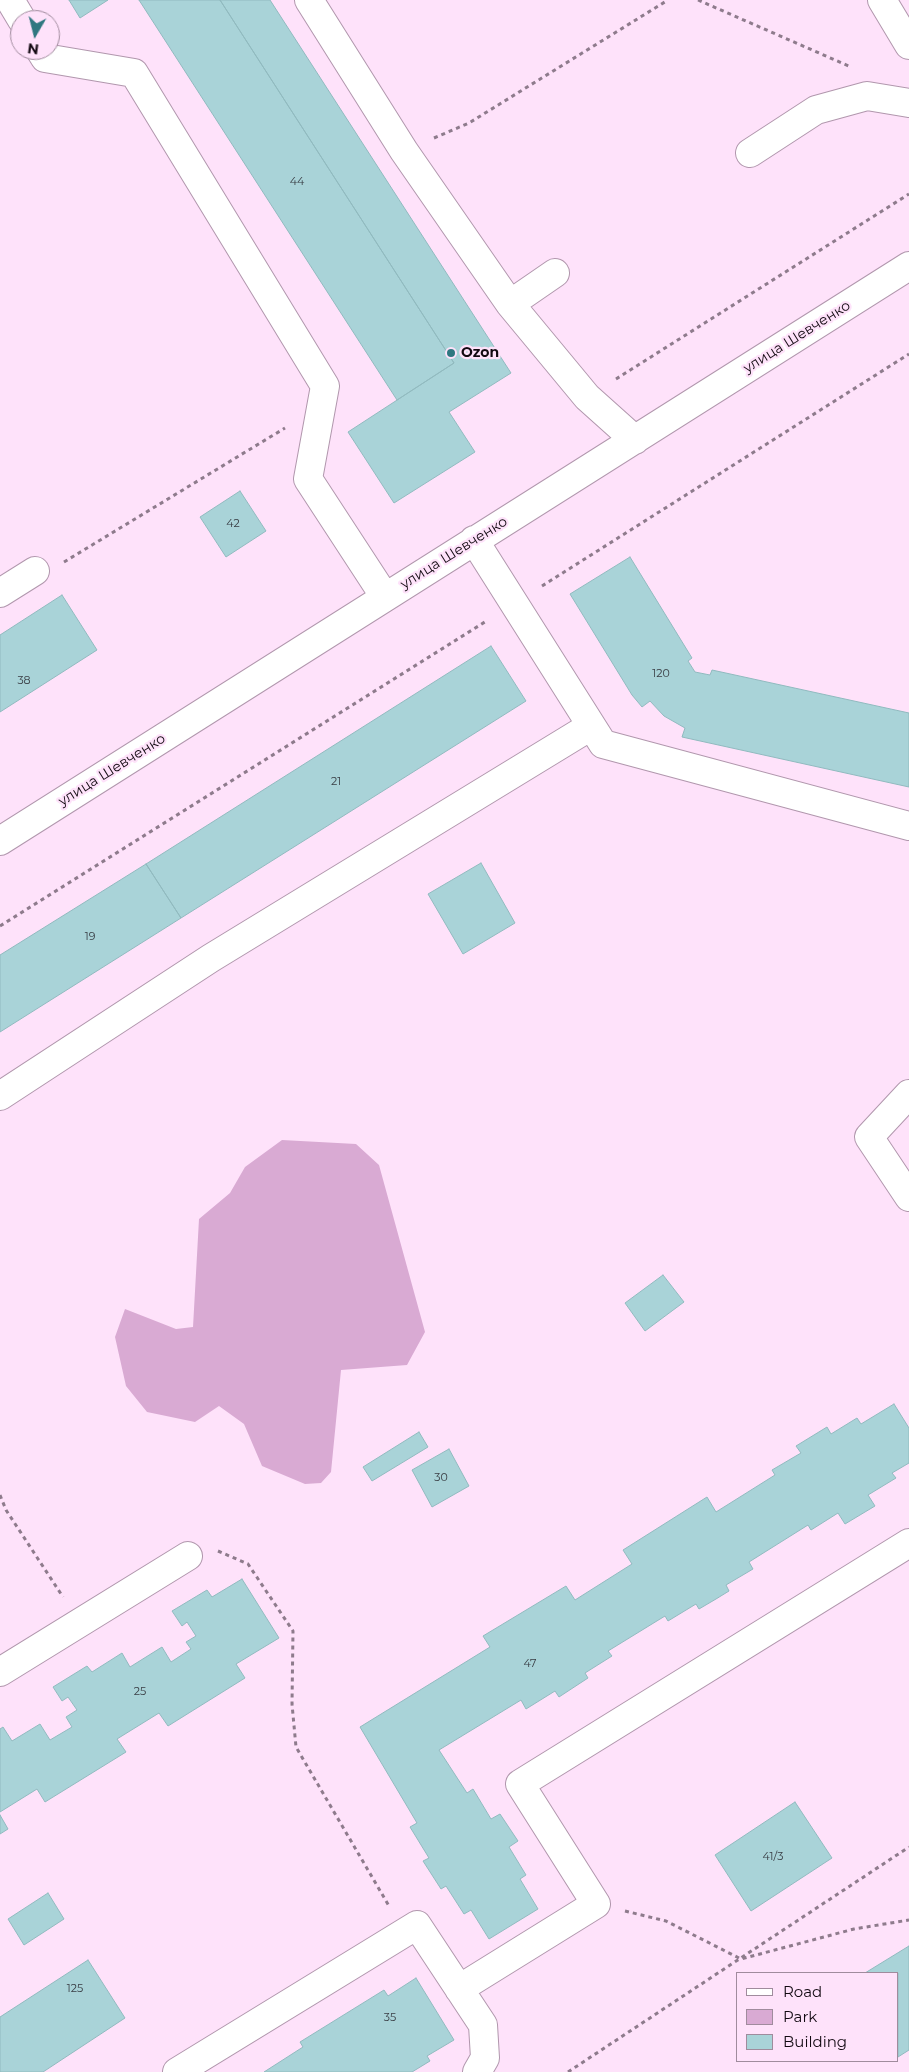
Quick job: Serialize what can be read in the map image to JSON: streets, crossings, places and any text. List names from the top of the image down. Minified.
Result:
{"streets":{"street":["улица Шевченко"]},"places":["Ozon"],"house_numbers":["44","42","120","38","21","19","30","47","25","41/3","125","35"],"legend":["Road","Park","Building"],"north":"bottom"}
